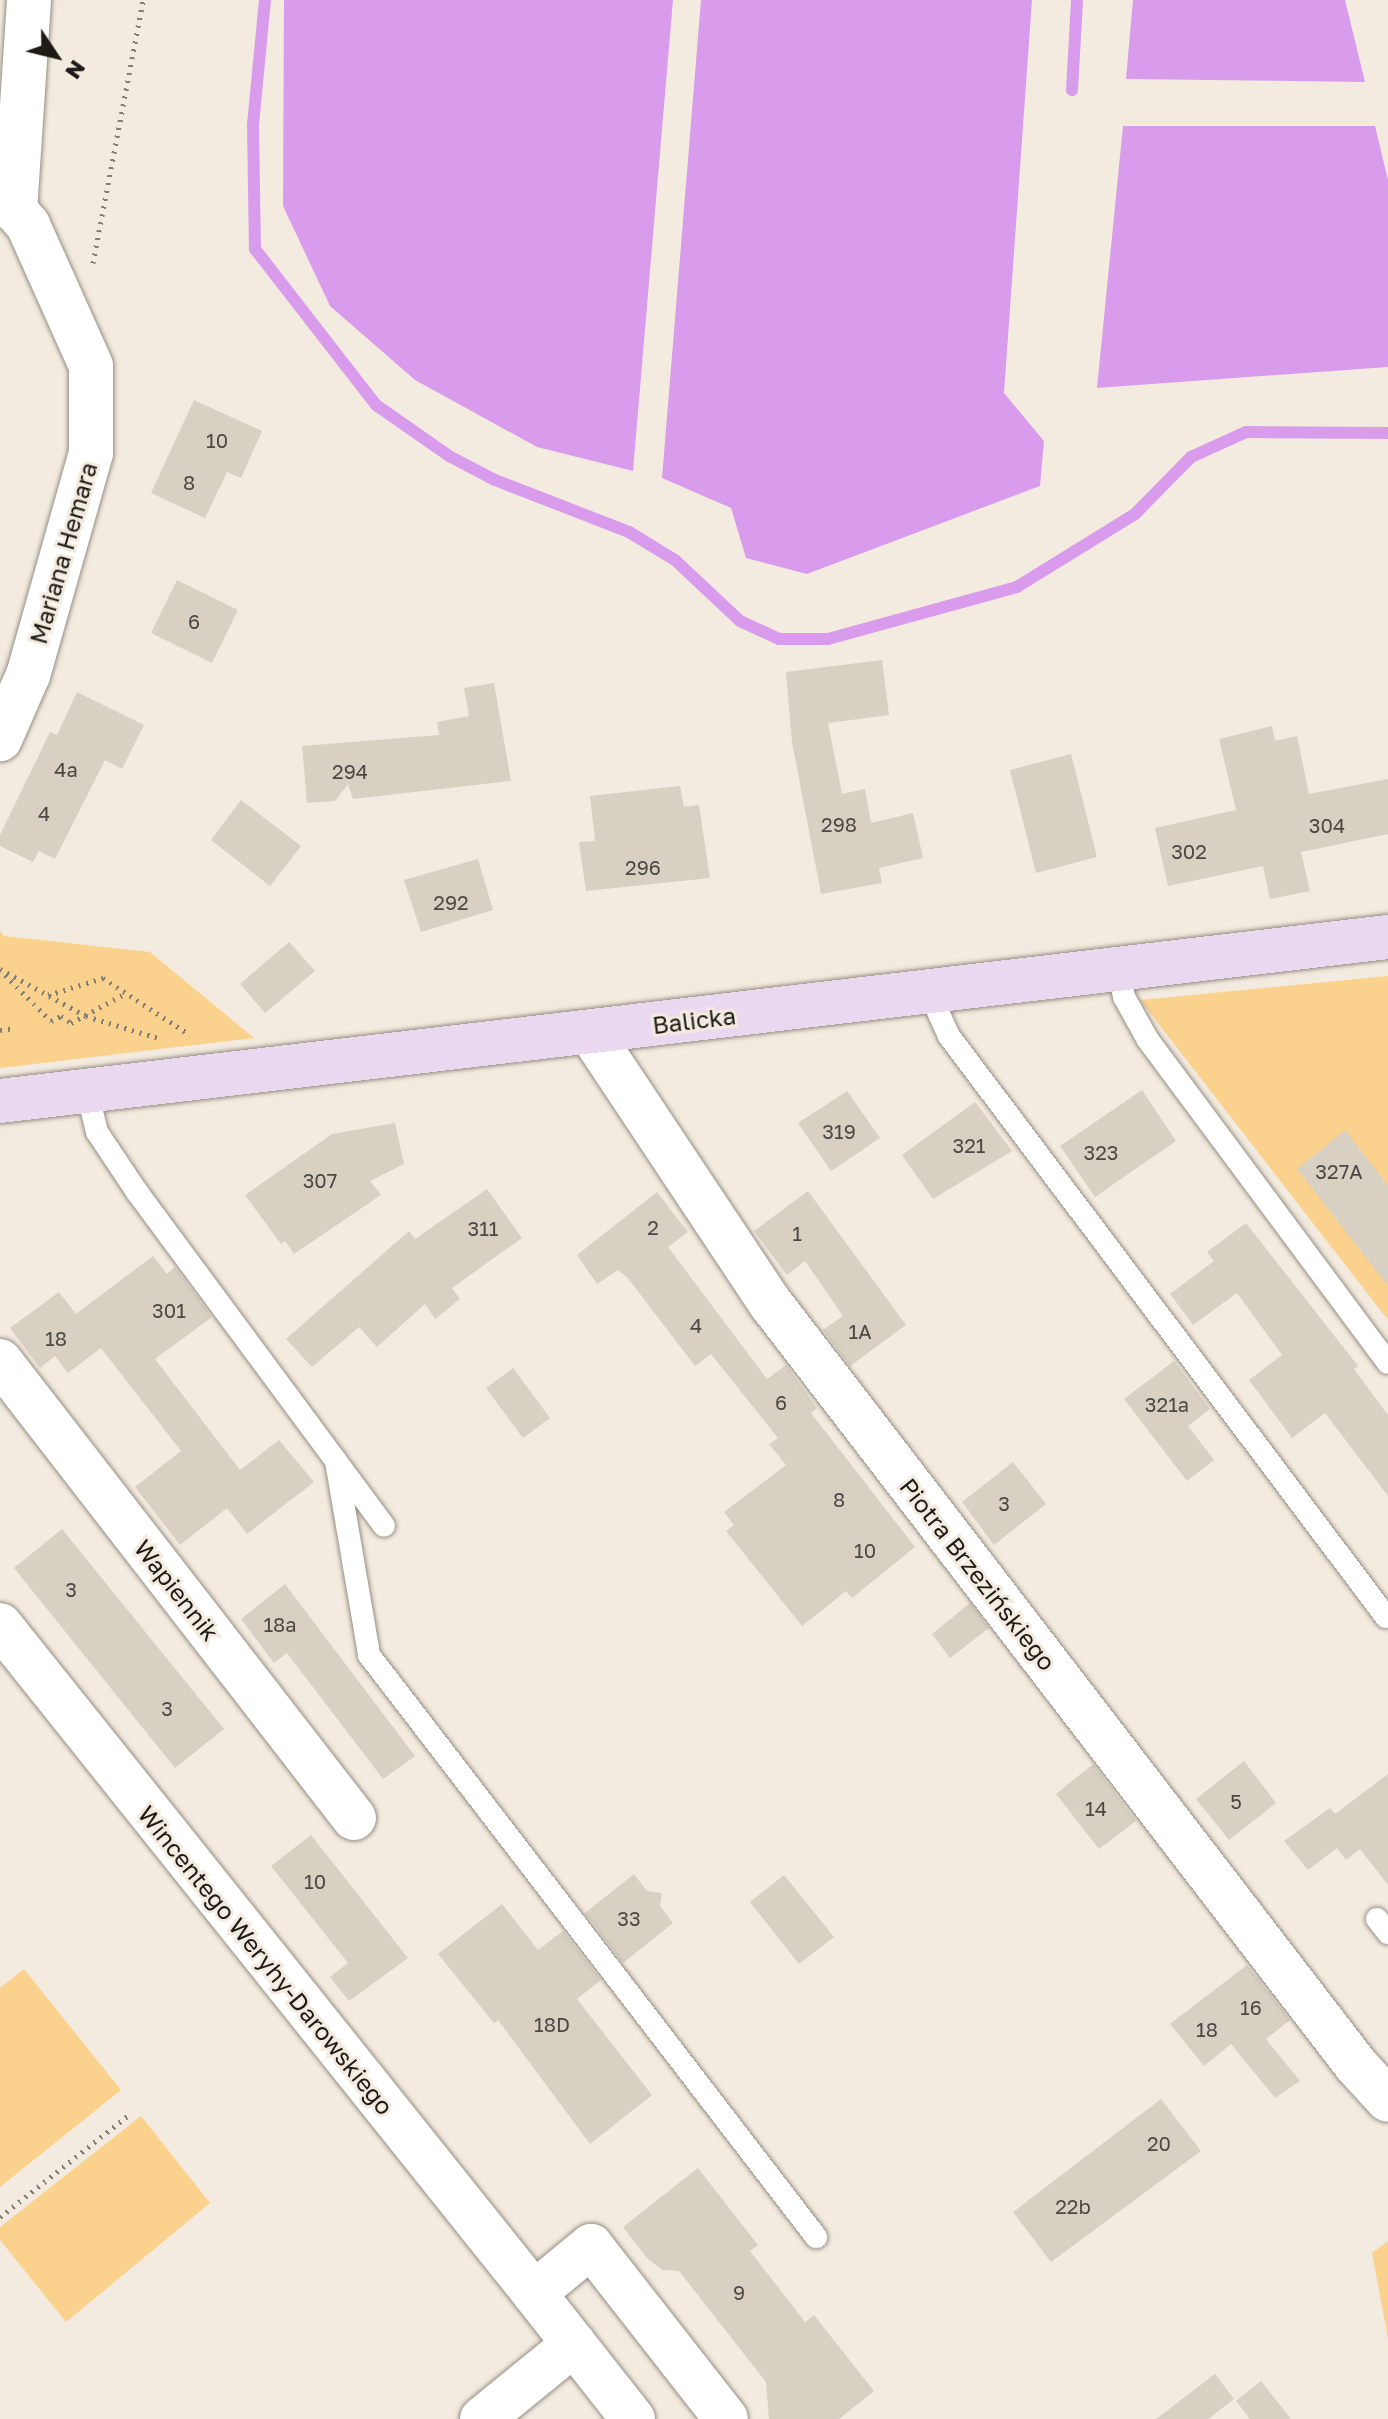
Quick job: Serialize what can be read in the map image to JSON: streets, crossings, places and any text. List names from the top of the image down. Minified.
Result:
{"streets":{"street":["Mariana Hemara","Balicka","Piotra Brzezińskiego","Wapiennik","Wincentego Weryhy-Darowskiego"]},"crossings":[["Balicka","Piotra Brzezińskiego"]],"house_numbers":["10","8","6","4a","294","4","298","304","302","296","292","319","321","323","327A","307","2","311","1","301","4","1A","18","6","321a","8","3","10","3","18a","3","5","14","10","33","16","18D","18","20","22b","9"],"north":"bottom right"}
